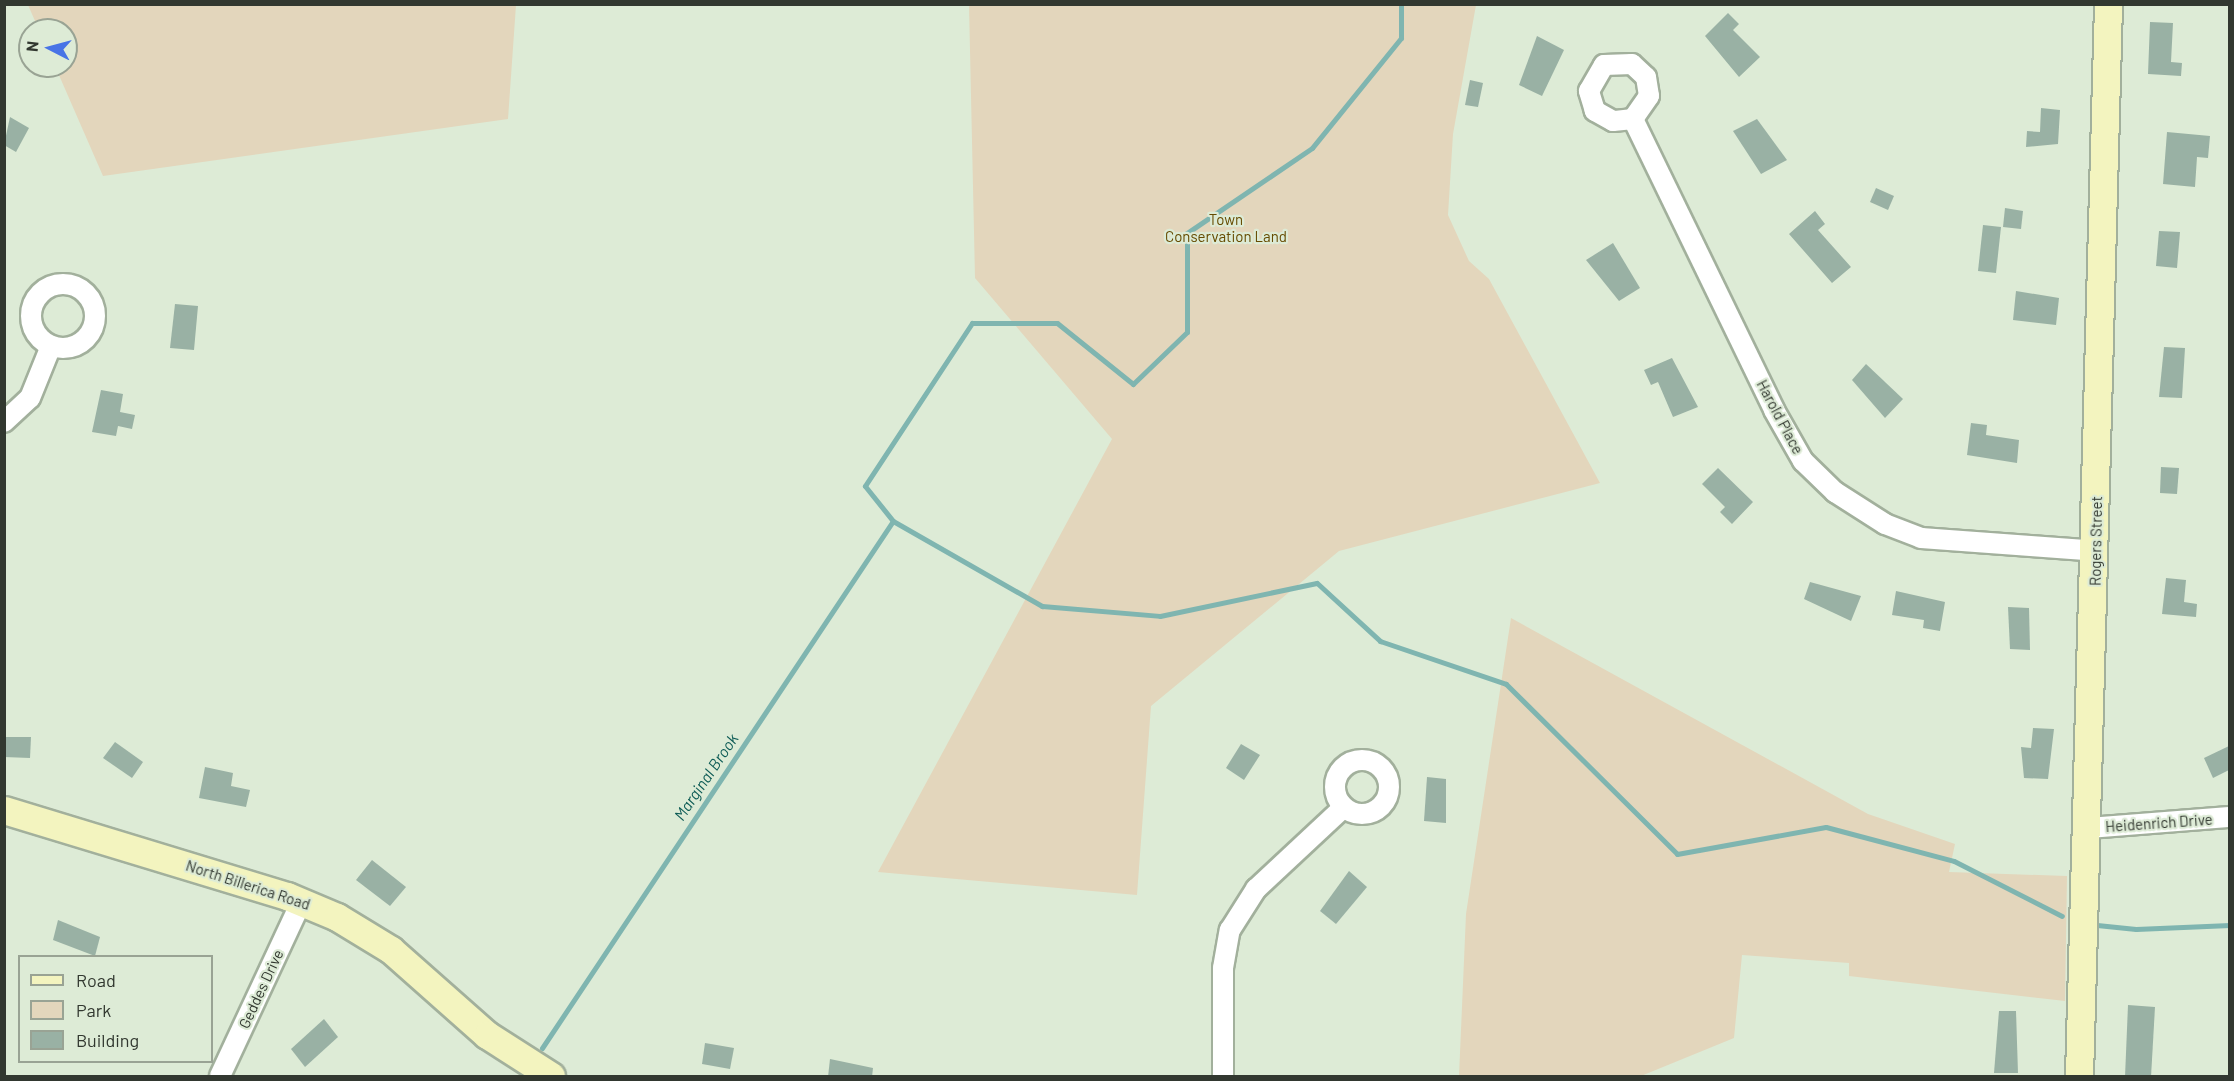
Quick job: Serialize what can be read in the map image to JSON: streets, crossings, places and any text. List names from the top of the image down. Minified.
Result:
{"streets":{"street":["Harold Place","Rogers Street","Heidenrich Drive","North Billerica Road","Geddes Drive"]},"crossings":[["Harold Place","Rogers Street"],["Rogers Street","Heidenrich Drive"],["North Billerica Road","Geddes Drive"]],"water":["Marginal Brook"],"parks":["Town Conservation Land"],"legend":["Road","Park","Building"],"north":"left"}
